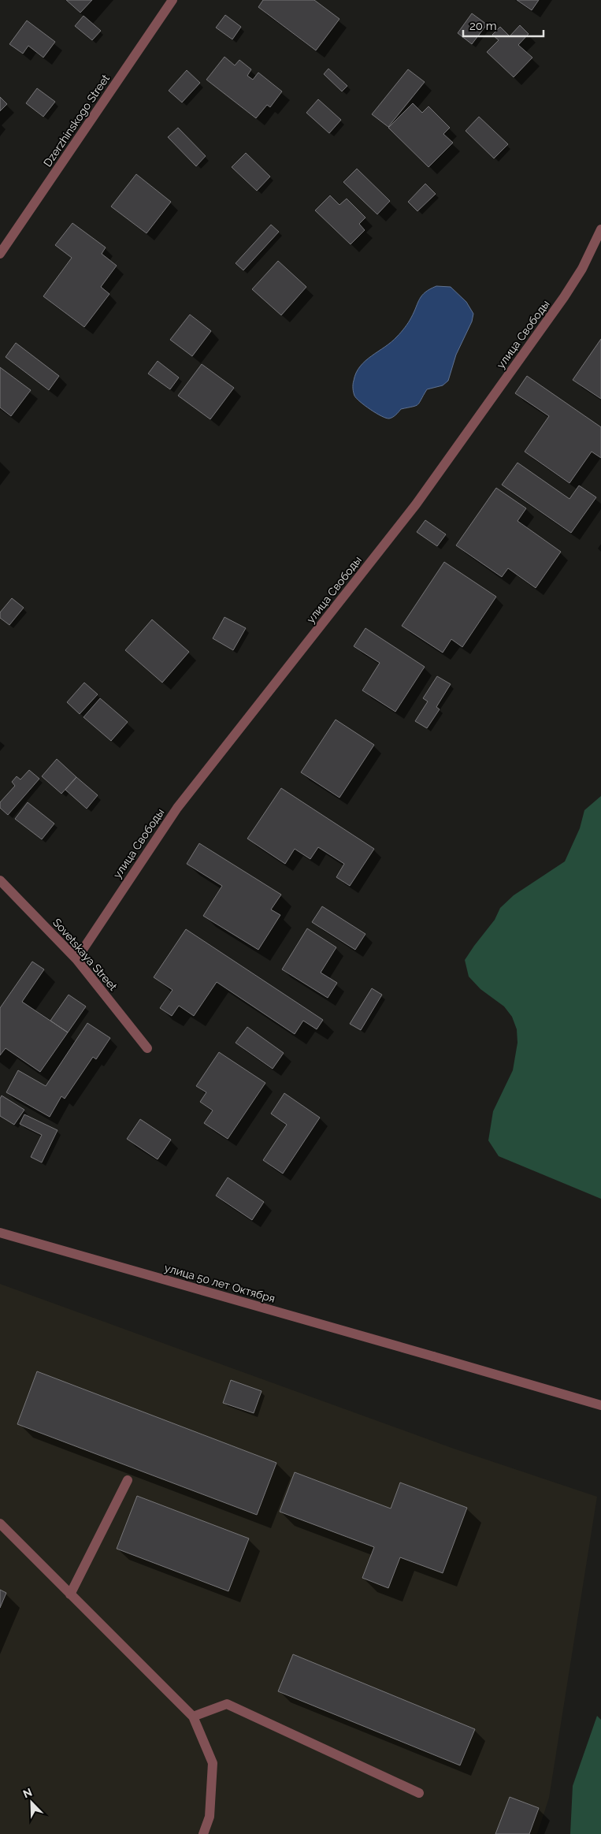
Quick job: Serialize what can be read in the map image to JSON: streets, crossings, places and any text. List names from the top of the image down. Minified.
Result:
{"streets":{"street":["Dzerzhinskogo Street","улица Свободы","Sovetskaya Street","улица 50 лет Октября"]},"crossings":[["улица Свободы","Sovetskaya Street"]],"scale_bar":"20 m","north":"top left"}
